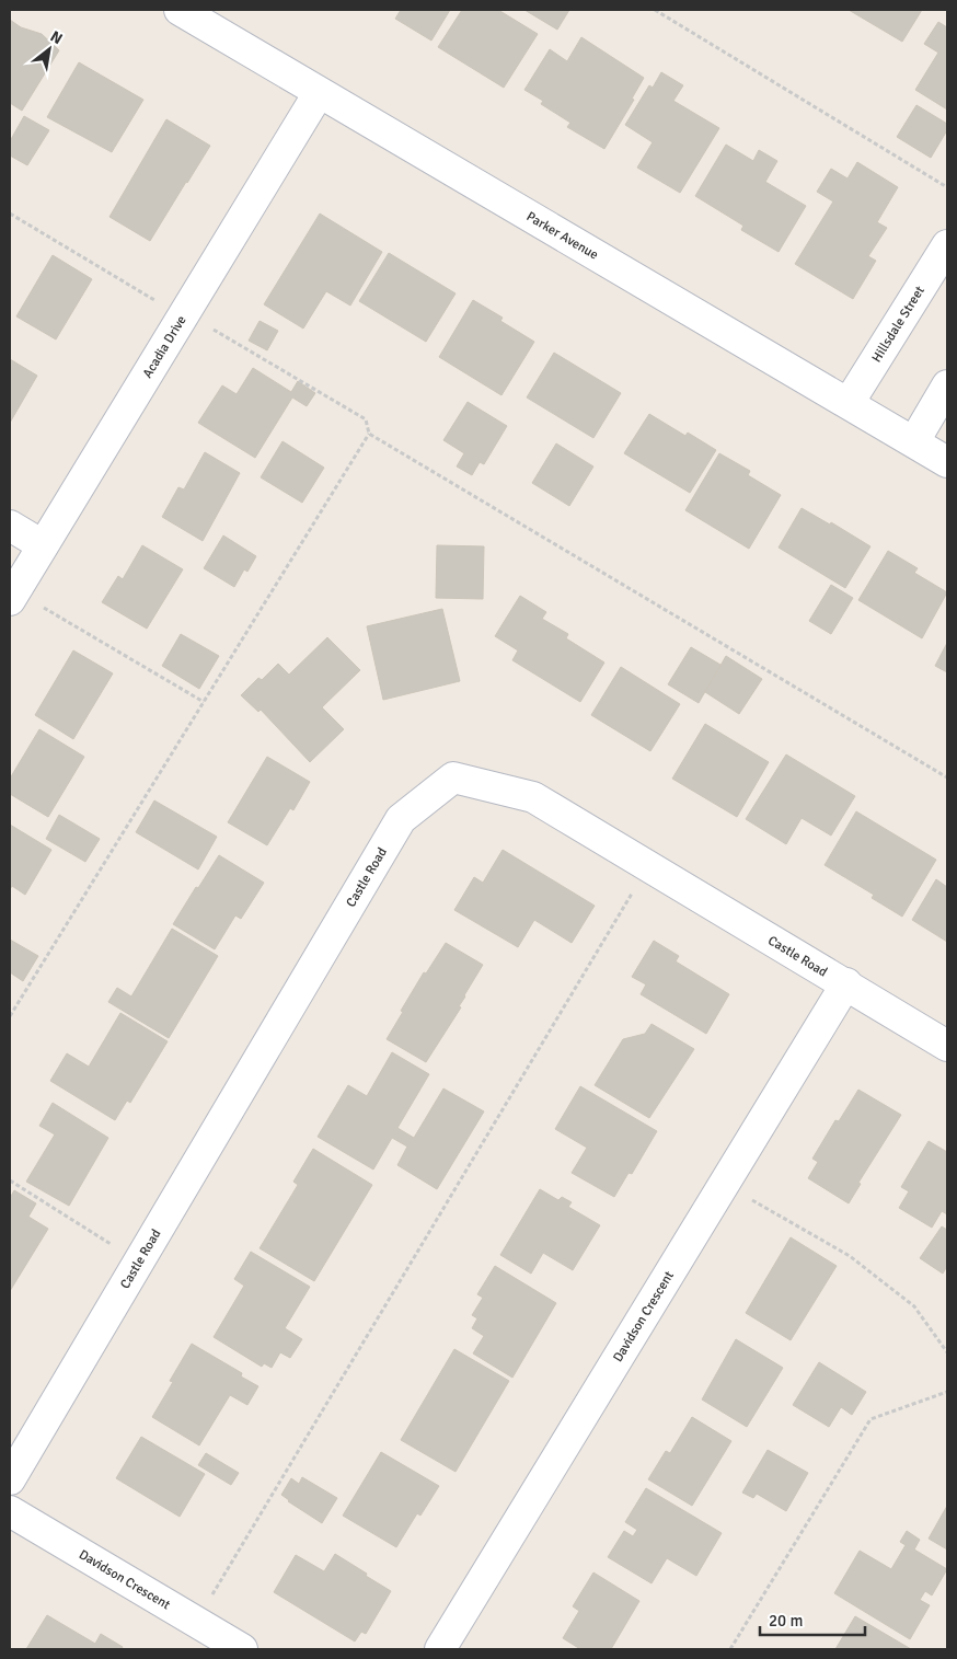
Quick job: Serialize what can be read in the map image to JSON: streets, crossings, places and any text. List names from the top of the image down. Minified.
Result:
{"streets":{"street":["Parker Avenue","Hillsdale Street","Acadia Drive","Castle Road","Davidson Crescent"]},"crossings":[["Parker Avenue","Hillsdale Street"],["Parker Avenue","Acadia Drive"],["Castle Road","Davidson Crescent"]],"scale_bar":"20 m","north":"top right"}
